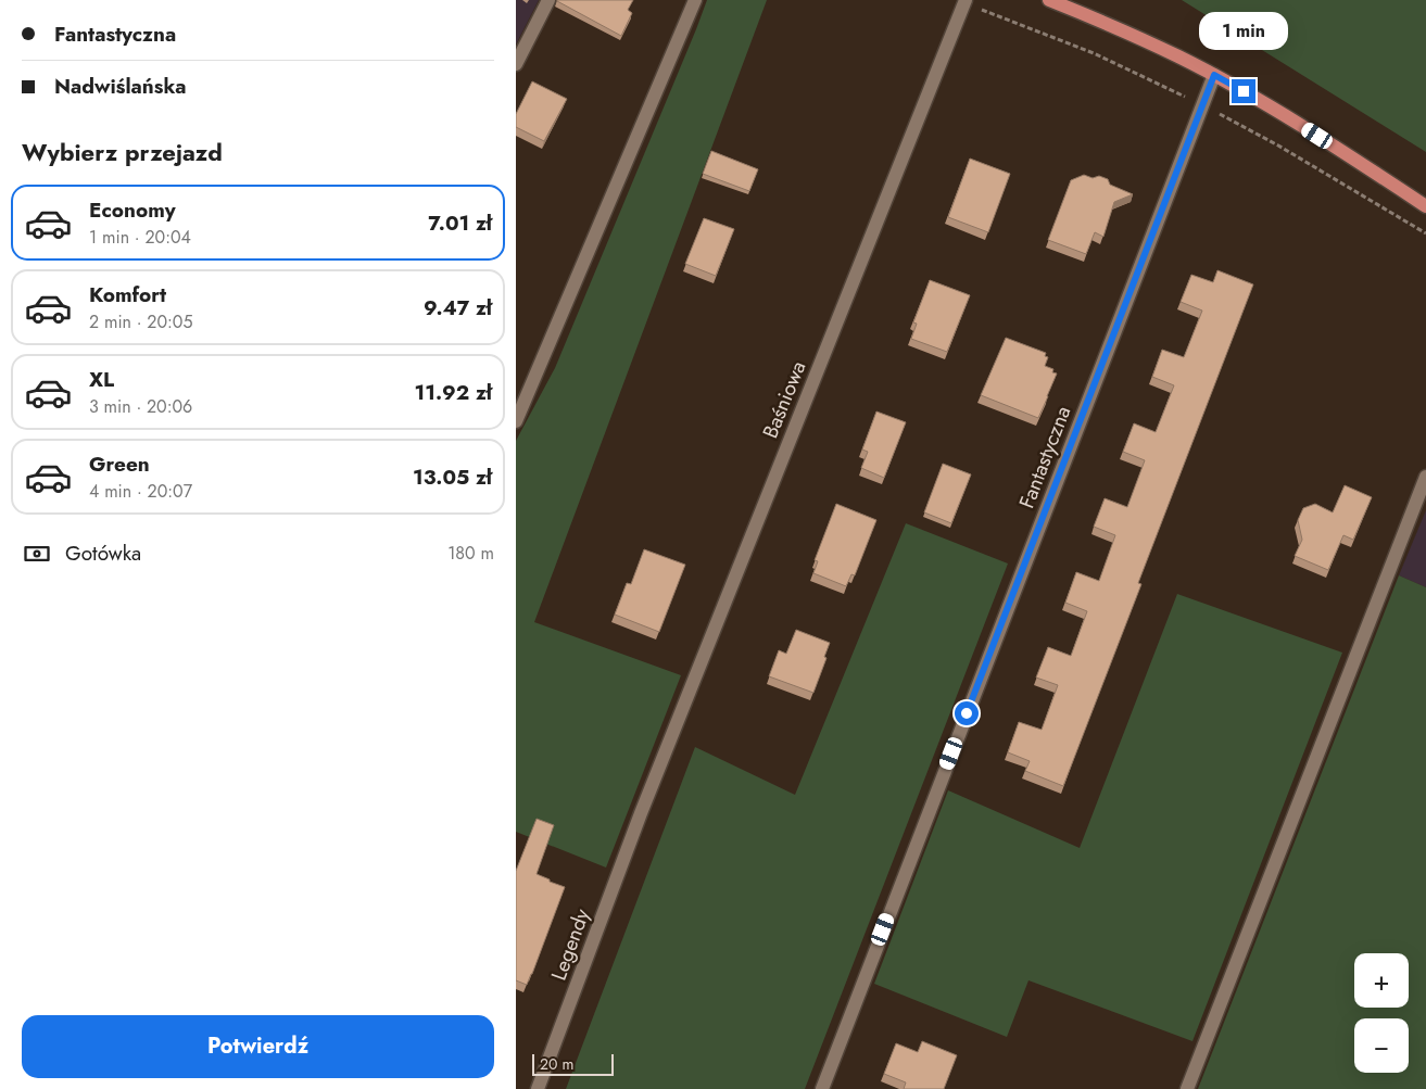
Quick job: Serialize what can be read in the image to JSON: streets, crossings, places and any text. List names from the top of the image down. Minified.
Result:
{"streets":{"street":["Baśniowa","Fantastyczna","Legendy"]},"crossings":[["Baśniowa","Legendy"]],"scale_bar":"20 m","page":{"banner":["Fantastyczna","Nadwiślańska"],"bubble":"1 min","heading":"Wybierz przejazd","list":[{"name":"Economy","note":"1 min · 20:04","value":"7.01 zł"},{"name":"Komfort","note":"2 min · 20:05","value":"9.47 zł"},{"name":"XL","note":"3 min · 20:06","value":"11.92 zł"},{"name":"Green","note":"4 min · 20:07","value":"13.05 zł"}],"pay":["Gotówka","180 m"],"map_buttons":["+","−"],"buttons":"Potwierdź","scale":"20 m"}}
